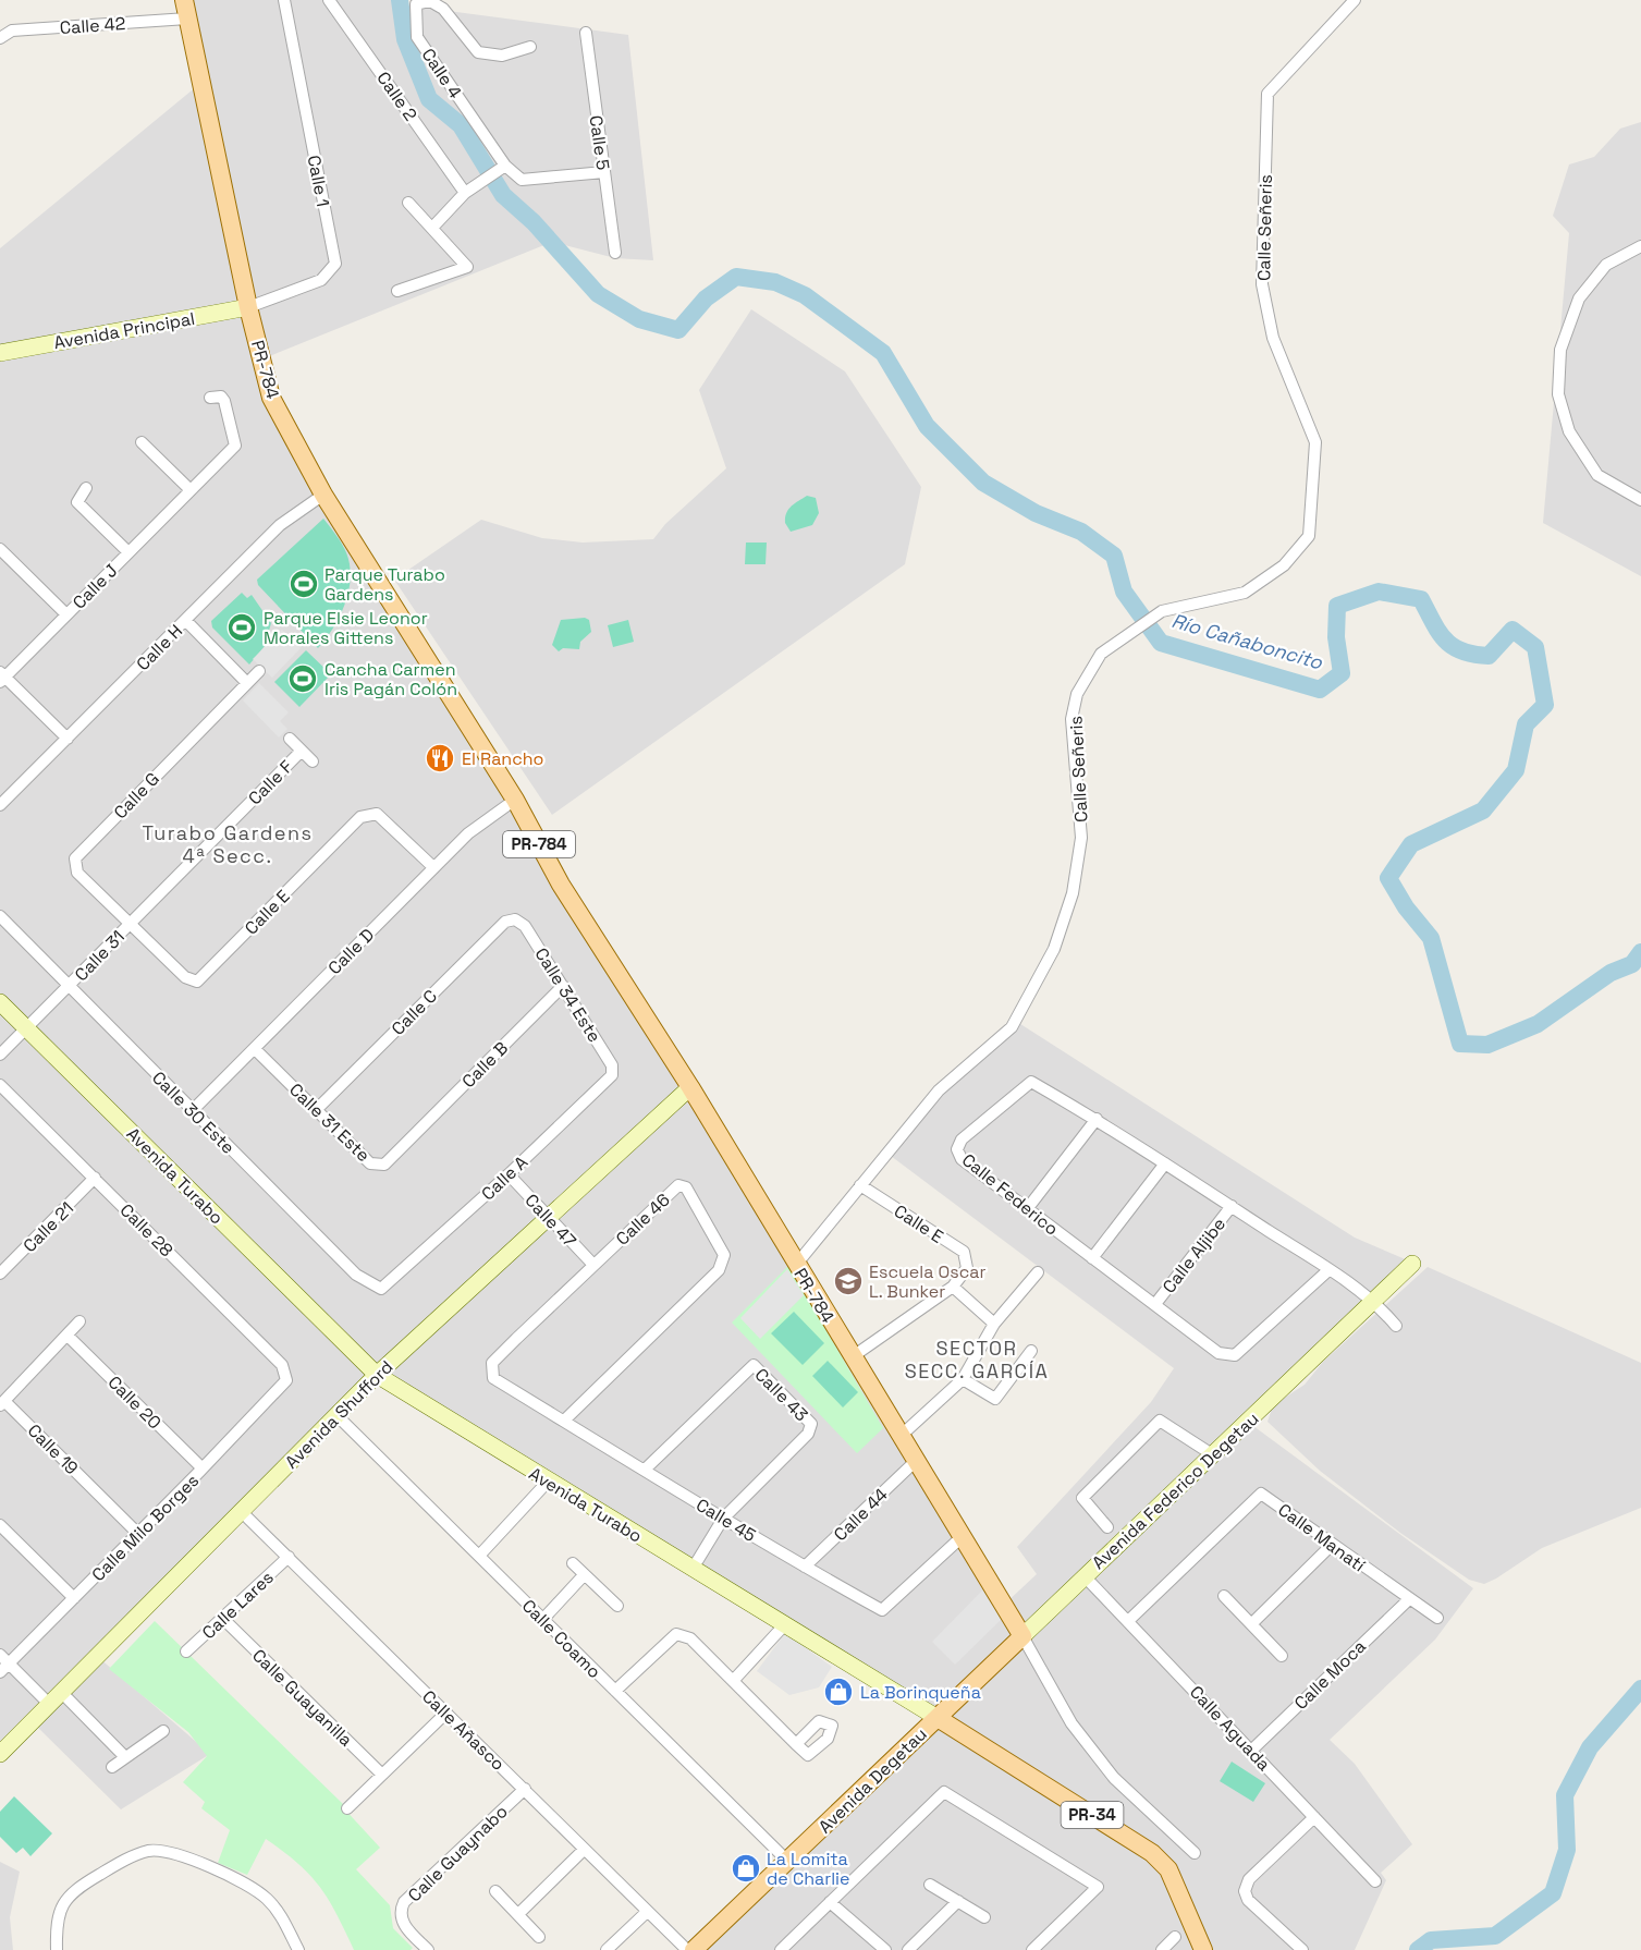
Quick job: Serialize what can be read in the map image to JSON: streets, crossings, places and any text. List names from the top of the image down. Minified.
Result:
{"streets":{"main road":["PR-784","Avenida Turabo","Avenida Federico Degetau","Avenida Degetau","PR-34"],"street":["Calle 42","Calle 4","Calle 2","Calle 5","Calle 1","Calle Señeris","Avenida Principal","Calle J","Calle H","Calle F","Calle G","Calle E","Calle D","Calle 31","Calle 34 Este","Calle C","Calle B","Calle 30 Este","Calle 31 Este","Calle A","Calle Federico","Calle 46","Calle 47","Calle 21","Calle 28","Calle Aljibe","Calle 43","Calle 20","Avenida Shufford","Calle 19","Calle 44","Calle 45","Calle Milo Borges","Calle Manatí","Calle Lares","Calle Coamo","Calle Moca","Calle Guayanilla","Calle Aguada","Calle Añasco","Calle Guaynabo"]},"crossings":[["Calle 42","PR-784"],["Calle 4","Calle 5"],["Calle 1","Avenida Principal"],["Calle 1","PR-784"],["Calle Señeris","PR-784"],["Calle Señeris","Calle E"],["Avenida Principal","PR-784"],["PR-784","Calle H"],["PR-784","Calle D"],["PR-784","Avenida Shufford"],["PR-784","Avenida Federico Degetau"],["PR-784","Calle 44"],["PR-784","Calle 45"],["Calle F","Calle G"],["Calle F","Calle E"],["Calle F","Calle 31"],["Calle G","Calle E"],["Calle G","Calle 31"],["Calle E","Calle D"],["Calle E","Calle 31"],["Calle D","Calle 30 Este"],["Calle D","Calle 31 Este"],["Calle 31","Calle 30 Este"],["Calle 31","Avenida Turabo"],["Calle 34 Este","Calle C"],["Calle 34 Este","Calle B"],["Calle 34 Este","Calle A"],["Calle C","Calle 31 Este"],["Calle B","Calle 31 Este"],["Calle 30 Este","Calle A"],["Avenida Turabo","Calle 43"],["Avenida Turabo","Avenida Shufford"],["Avenida Turabo","Avenida Federico Degetau"],["Avenida Turabo","Avenida Degetau"],["Calle A","Calle 47"],["Calle Federico","Calle Aljibe"],["Calle Federico","Avenida Federico Degetau"],["Calle 46","Calle 47"],["Calle 46","Calle 45"],["Calle 47","Avenida Shufford"],["Calle 21","Calle 28"],["Calle 28","Calle Milo Borges"],["Calle 43","Calle 45"],["Calle 20","Calle 19"],["Calle 20","Calle Milo Borges"],["Avenida Shufford","Calle Coamo"],["Avenida Shufford","Calle Añasco"],["Calle 19","Calle Milo Borges"],["Avenida Federico Degetau","Calle Aguada"],["Avenida Federico Degetau","Avenida Degetau"],["Calle 44","Calle 45"],["Calle Manatí","Calle Moca"],["Calle Manatí","Calle Aguada"],["Calle Lares","Calle Guayanilla"],["Calle Lares","Calle Añasco"],["Calle Coamo","Avenida Degetau"],["Calle Moca","Calle Aguada"],["Calle Añasco","Calle Guaynabo"]],"districts":["Turabo Gardens 4ª Secc.","SECTOR SECC. GARCÍA"],"water":["Río Cañaboncito"],"places":{"sports":["Parque Turabo Gardens","Parque Elsie Leonor Morales Gittens","Cancha Carmen Iris Pagán Colón"],"restaurant":["El Rancho"],"school or university":["Escuela Oscar L. Bunker"],"shop":["La Borinqueña","La Lomita de Charlie"]}}
